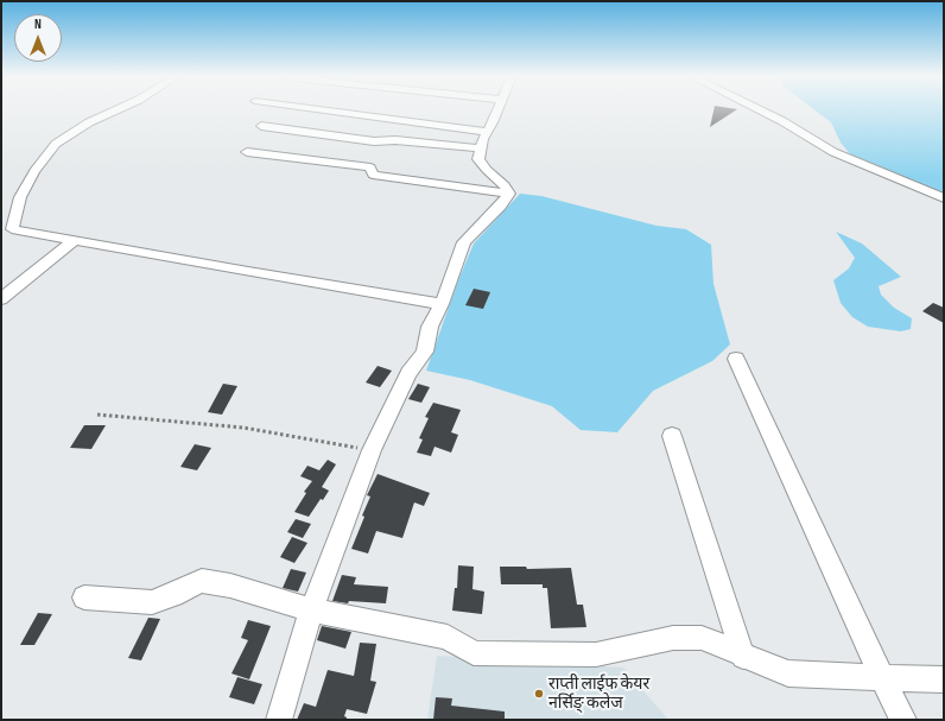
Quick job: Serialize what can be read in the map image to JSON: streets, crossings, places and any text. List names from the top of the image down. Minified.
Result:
{"places":["राप्ती लाईफ केयर नर्सिङ् कलेज"],"north":"top"}
